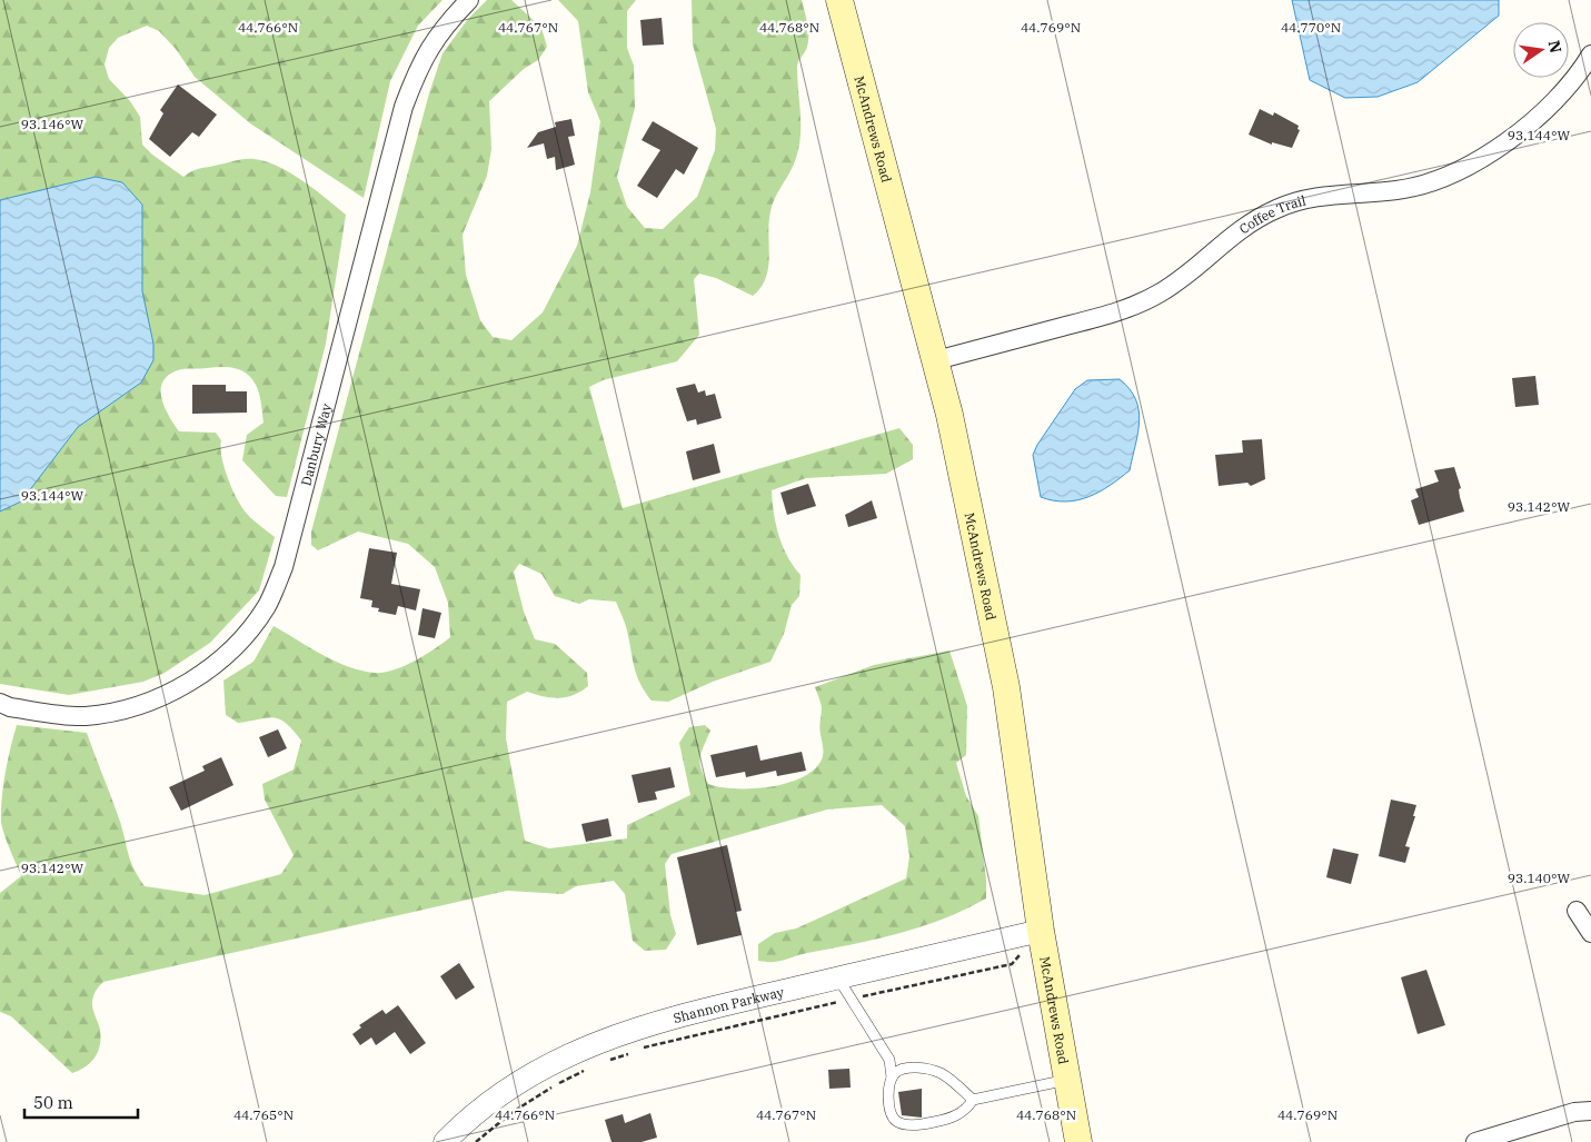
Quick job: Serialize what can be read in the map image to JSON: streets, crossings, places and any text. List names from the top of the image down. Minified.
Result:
{"streets":{"main road":["McAndrews Road"],"street":["Coffee Trail","Danbury Way","Shannon Parkway"]},"crossings":[["McAndrews Road","Coffee Trail"],["McAndrews Road","Shannon Parkway"]],"scale_bar":"50 m","north":"right","coordinates":["44.766°N","44.767°N","44.768°N","44.769°N","44.770°N","93.146°W","93.144°W","93.142°W","93.140°W","44.765°N"]}
